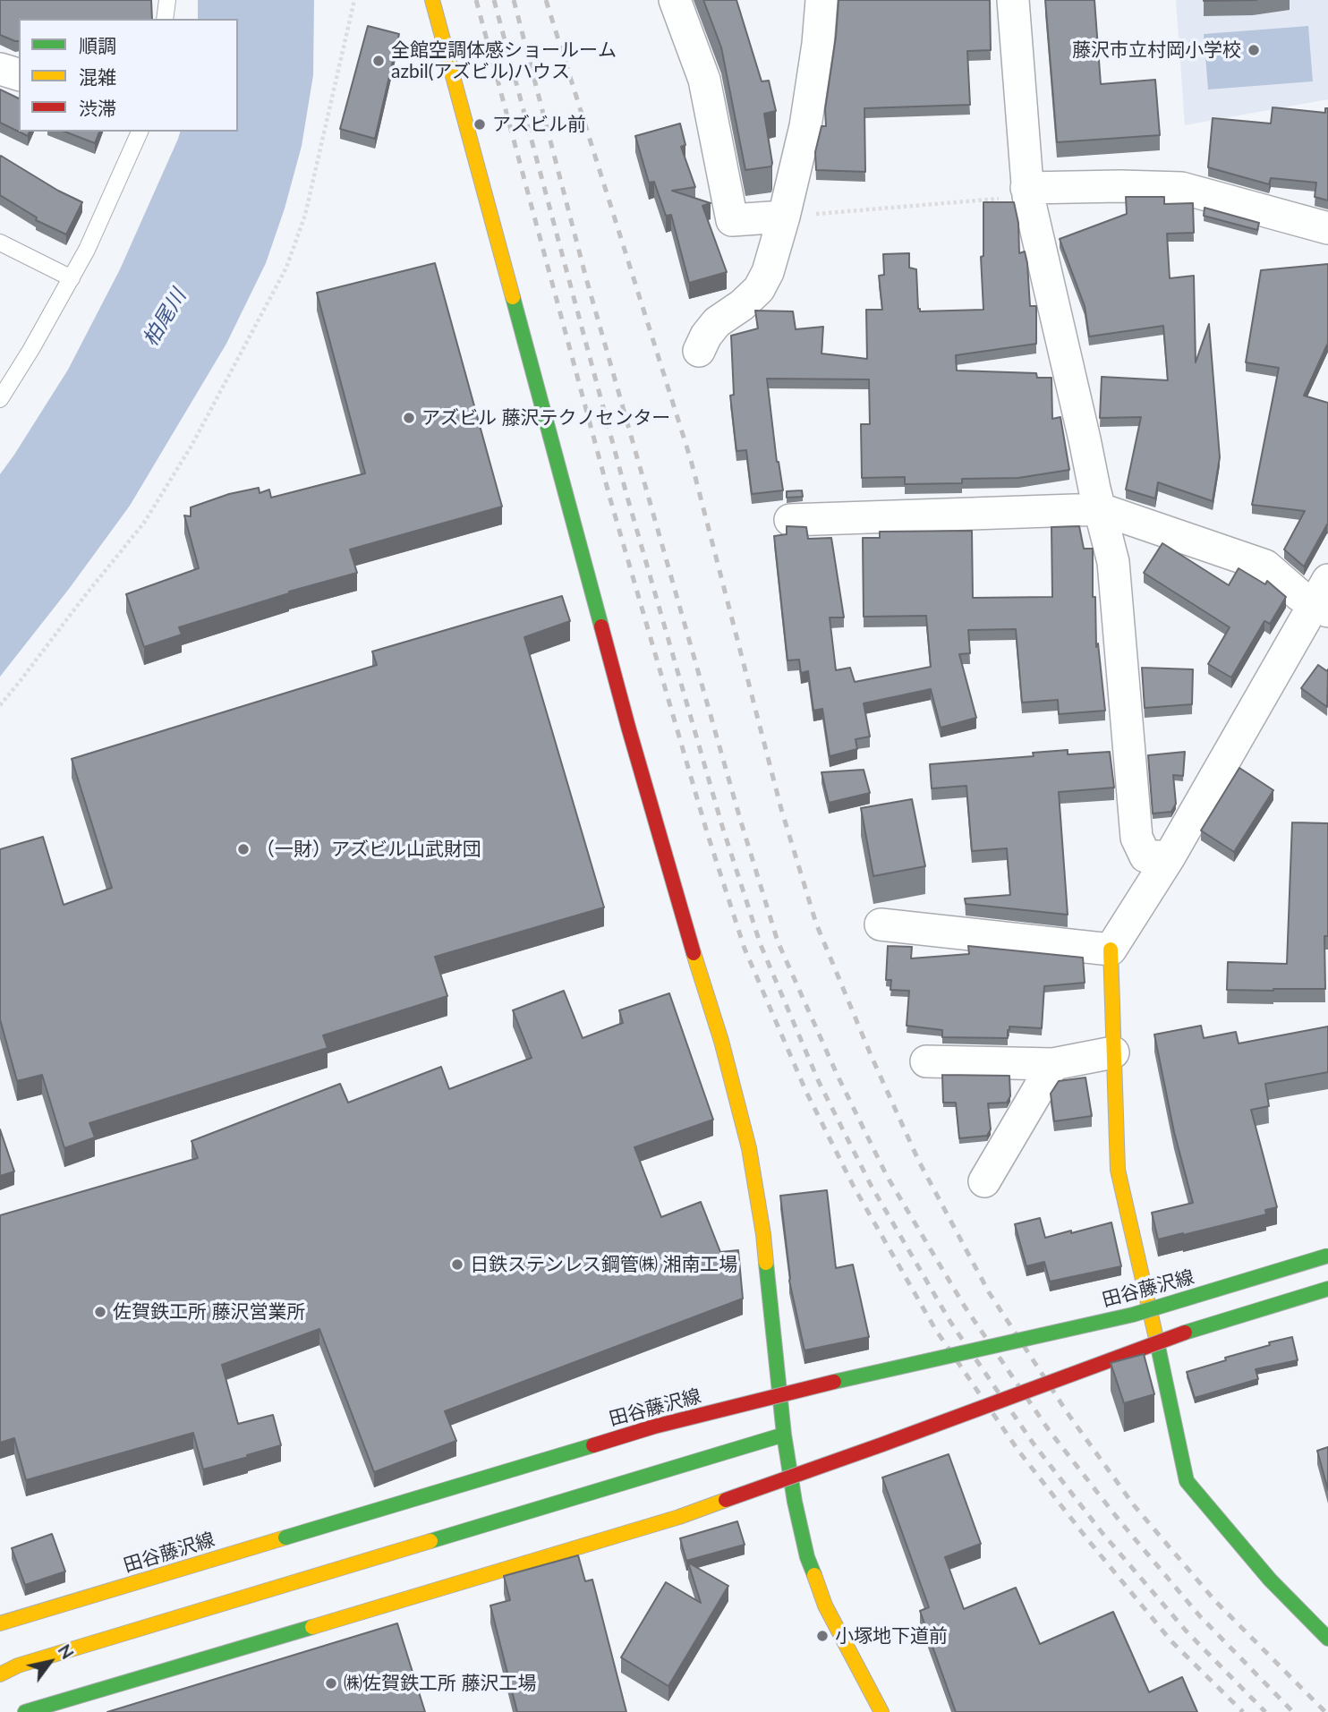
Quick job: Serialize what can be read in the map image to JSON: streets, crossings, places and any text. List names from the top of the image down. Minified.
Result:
{"streets":{"street":["田谷藤沢線"]},"water":["柏尾川"],"places":["藤沢市立村岡小学校","全館空調体感ショールーム azbil(アズビル)ハウス","アズビル前","アズビル 藤沢テクノセンター","（一財）アズビル山武財団","日鉄ステンレス鋼管㈱ 湘南工場","佐賀鉄工所 藤沢営業所","小塚地下道前","㈱佐賀鉄工所 藤沢工場"],"legend":["順調","混雑","渋滞"],"north":"top right"}
